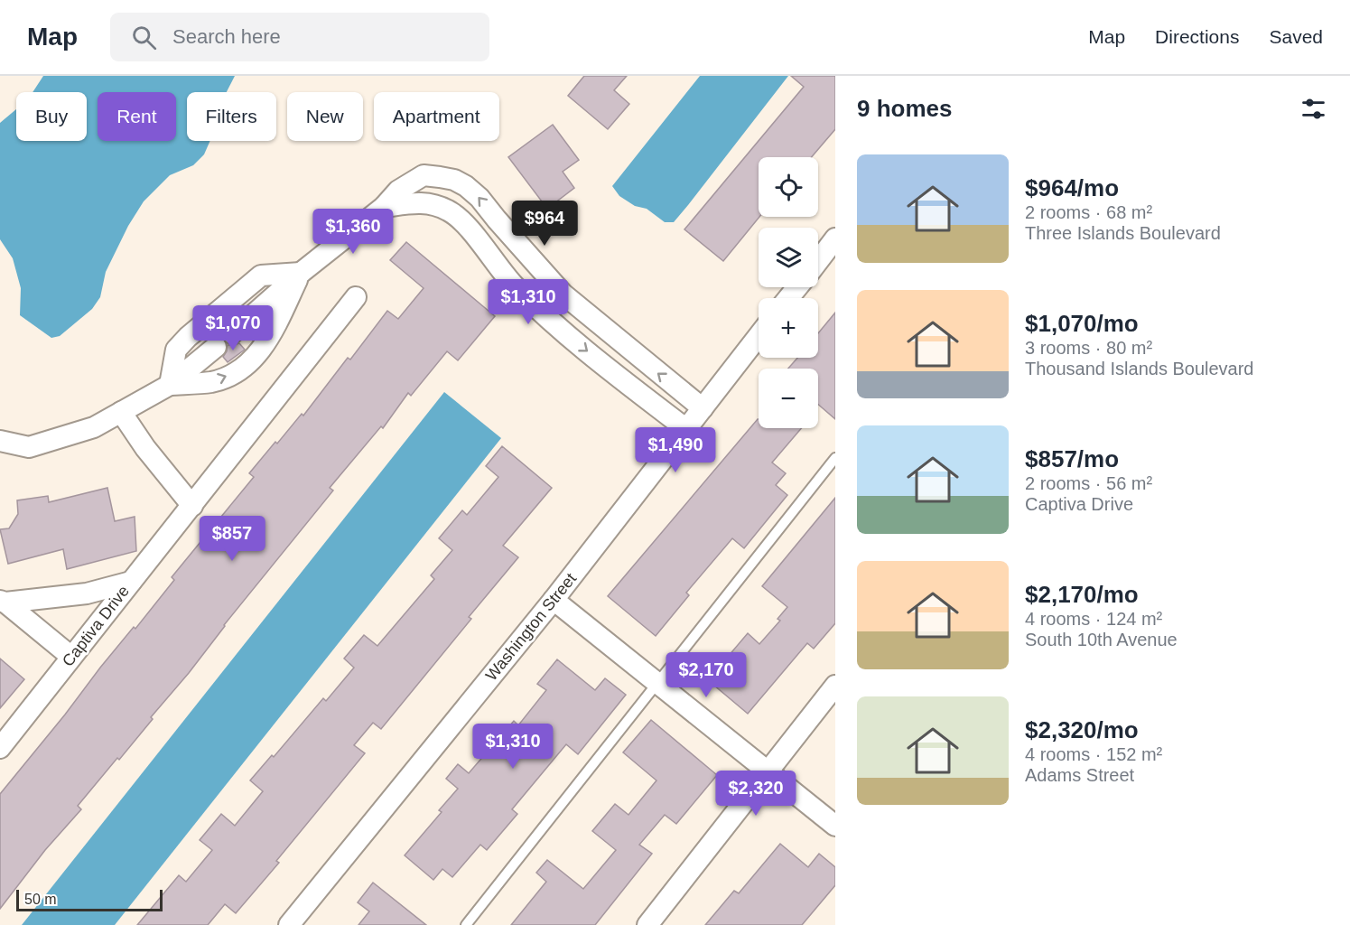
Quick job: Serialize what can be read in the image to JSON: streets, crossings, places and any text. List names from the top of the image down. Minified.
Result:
{"streets":{"street":["Captiva Drive","Washington Street"]},"scale_bar":"50 m","page":{"header":"Map","search":"Search here","nav":["Map","Directions","Saved"],"heading":"9 homes","chip":["Buy","Rent","Filters","New","Apartment"],"list":[{"name":"$964/mo","note":"2 rooms · 68 m² · Three Islands Boulevard"},{"name":"$1,070/mo","note":"3 rooms · 80 m² · Thousand Islands Boulevard"},{"name":"$857/mo","note":"2 rooms · 56 m² · Captiva Drive"},{"name":"$2,170/mo","note":"4 rooms · 124 m² · South 10th Avenue"},{"name":"$2,320/mo","note":"4 rooms · 152 m² · Adams Street"}],"map_buttons":["+","−"],"price":["$964","$1,360","$1,310","$1,070","$1,490","$857","$2,170","$1,310","$2,320"],"scale":"50 m"}}
